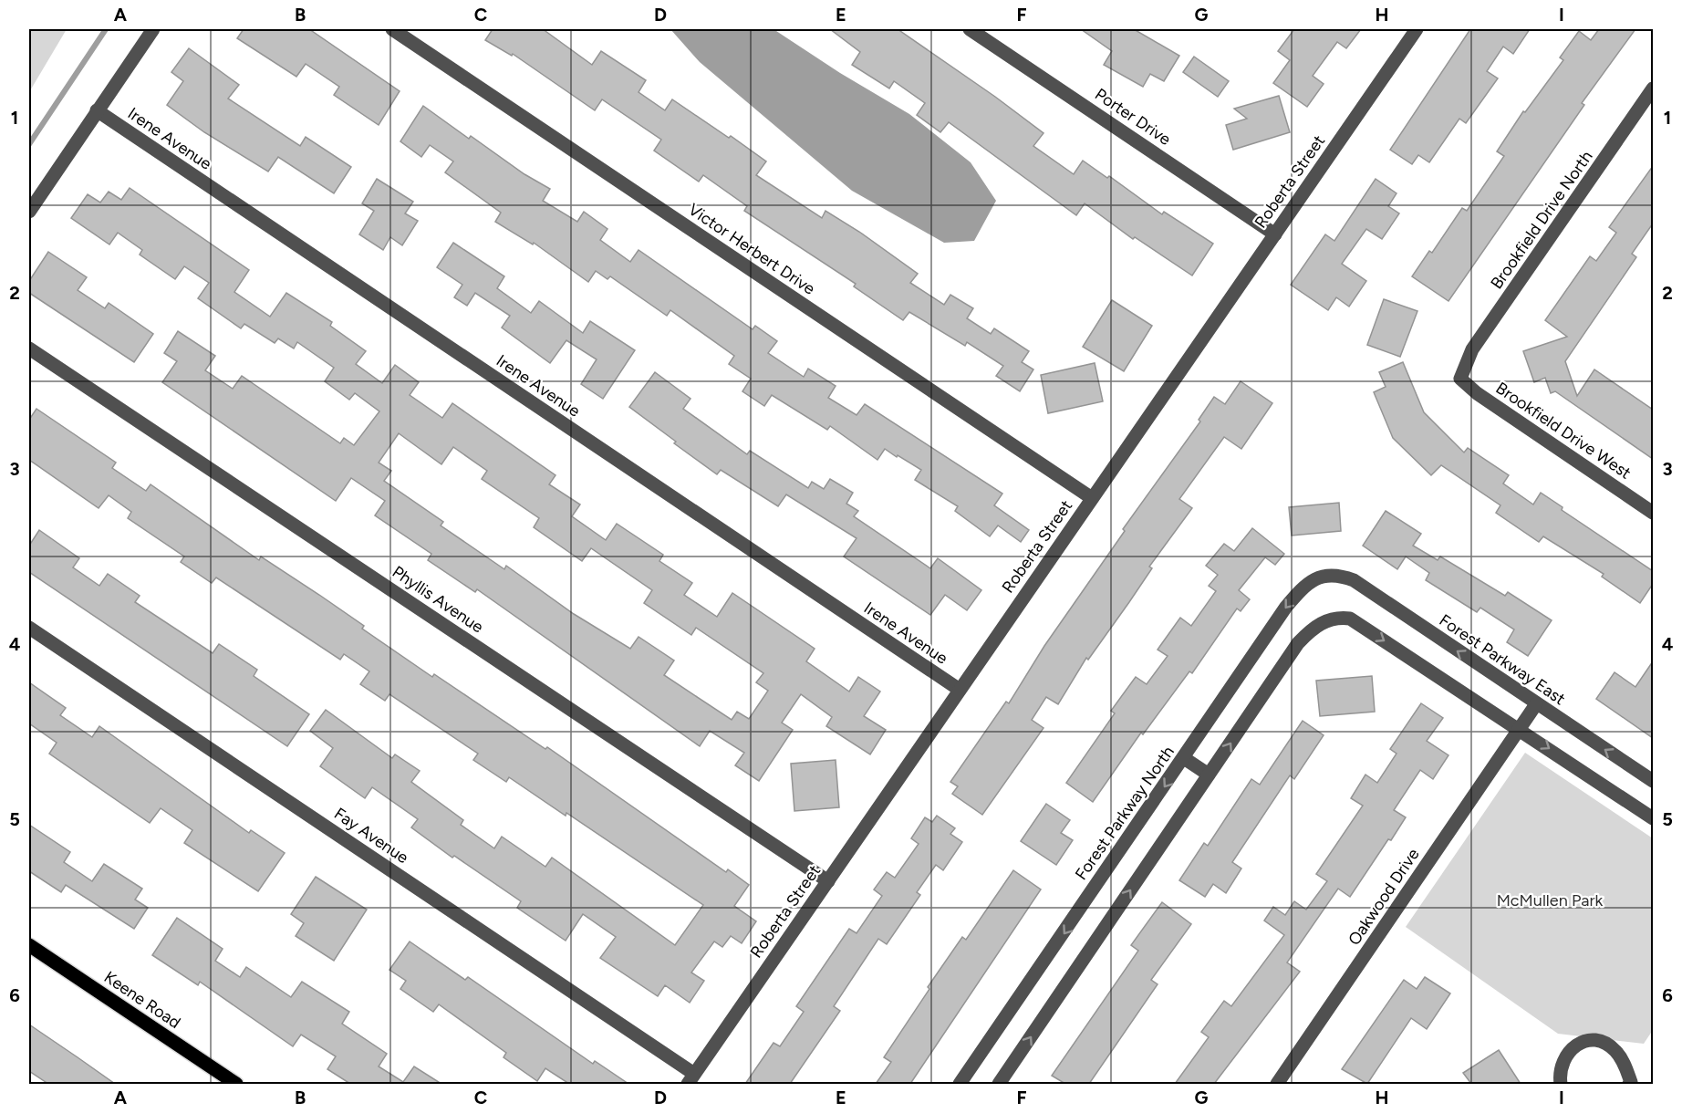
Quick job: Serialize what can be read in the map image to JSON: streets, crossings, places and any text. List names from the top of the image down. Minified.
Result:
{"streets":{"main road":["Keene Road"],"street":["Porter Drive","Irene Avenue","Roberta Street","Brookfield Drive North","Victor Herbert Drive","Brookfield Drive West","Phyllis Avenue","Forest Parkway East","Forest Parkway North","Fay Avenue","Oakwood Drive"]},"crossings":[["Porter Drive","Roberta Street"],["Irene Avenue","Roberta Street"],["Roberta Street","Victor Herbert Drive"],["Roberta Street","Phyllis Avenue"],["Roberta Street","Fay Avenue"],["Brookfield Drive North","Brookfield Drive West"],["Forest Parkway East","Forest Parkway North"],["Forest Parkway East","Oakwood Drive"]],"parks":["McMullen Park"],"grid":{"columns":["A","B","C","D","E","F","G","H","I"],"rows":["1","2","3","4","5","6"]}}
